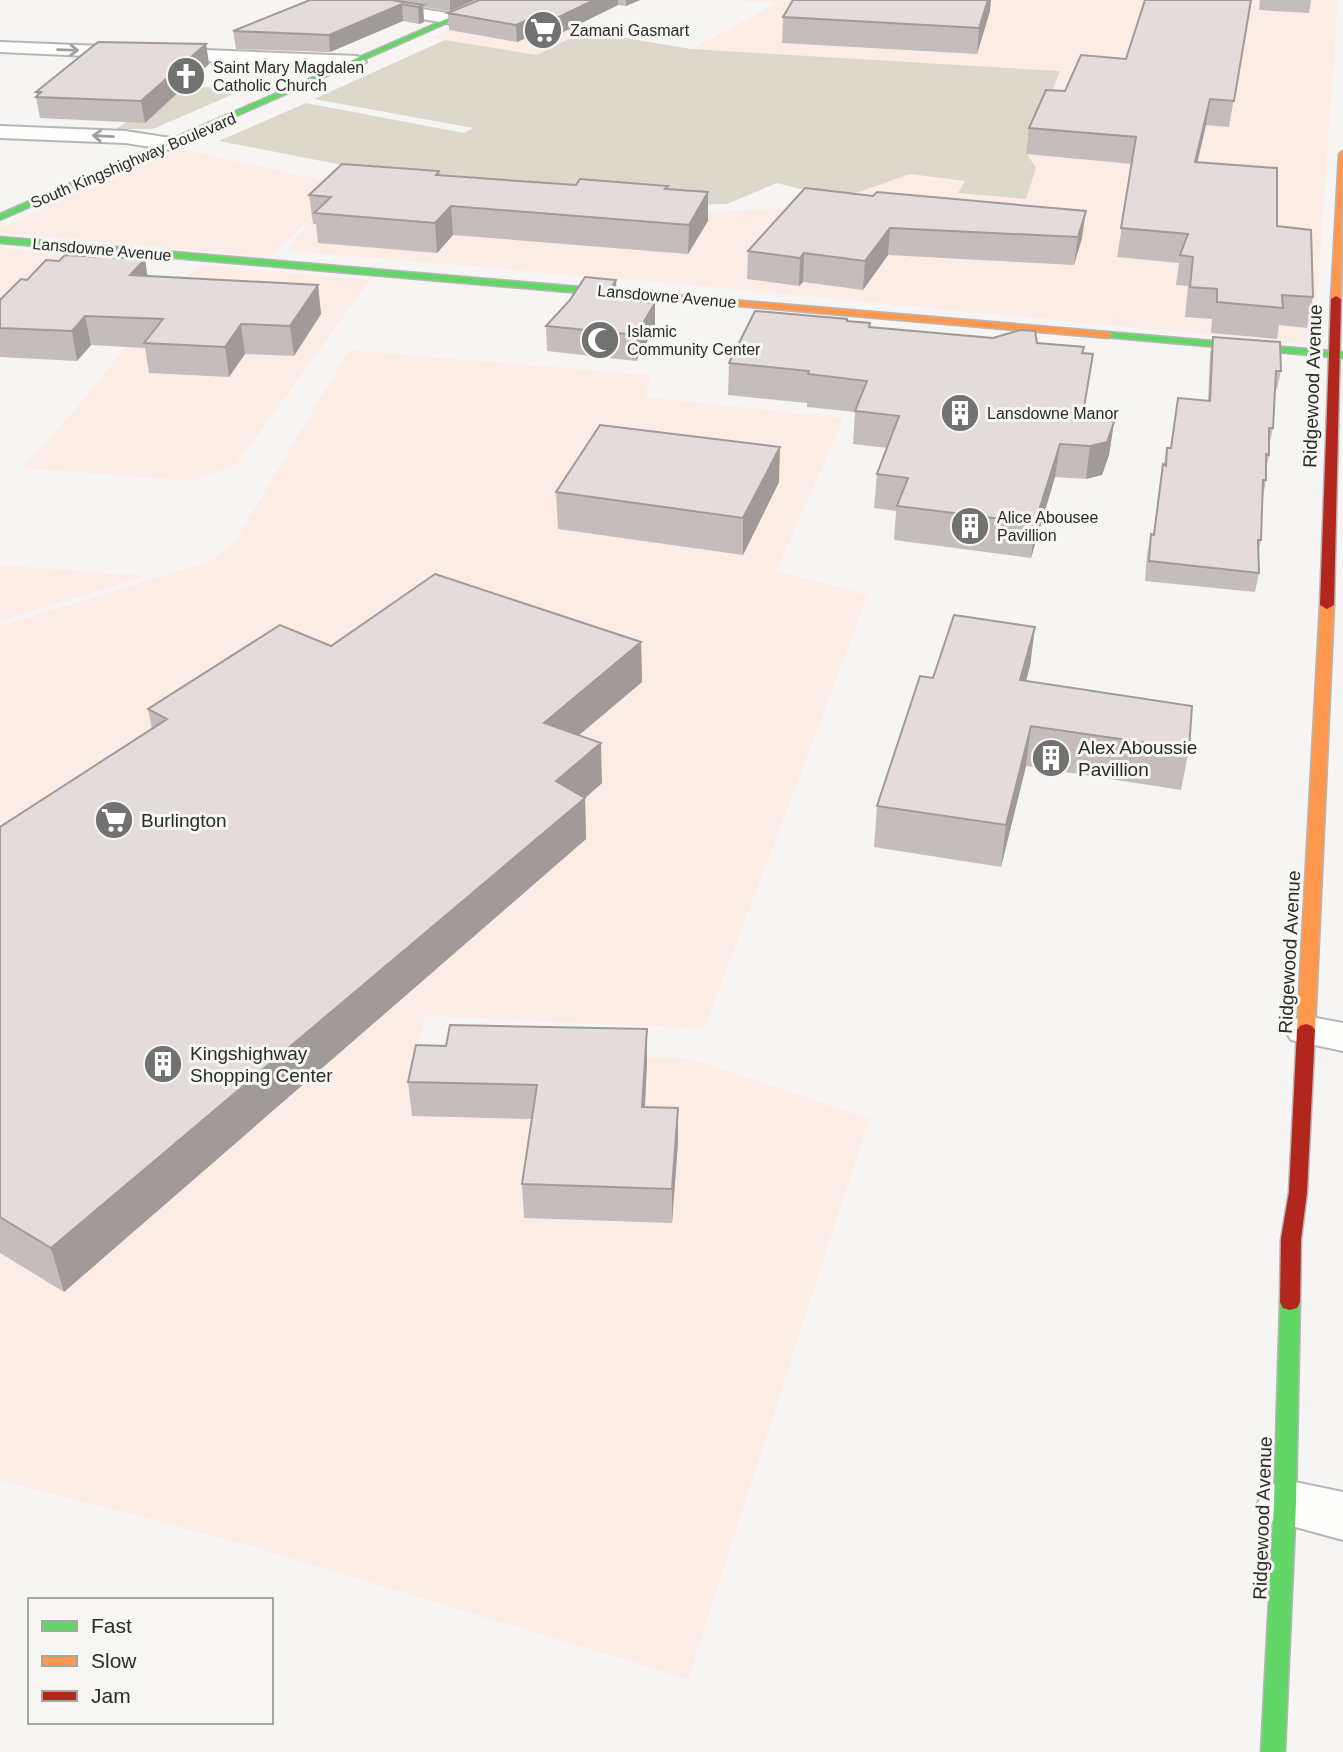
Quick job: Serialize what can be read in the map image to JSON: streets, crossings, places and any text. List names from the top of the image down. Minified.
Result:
{"streets":{"street":["South Kingshighway Boulevard","Lansdowne Avenue","Ridgewood Avenue"]},"crossings":[["Lansdowne Avenue","Ridgewood Avenue"]],"places":{"supermarket":["Zamani Gasmart","Burlington"],"church":["Saint Mary Magdalen Catholic Church"],"mosque":["Islamic Community Center"],"building":["Lansdowne Manor","Alice Abousee Pavillion","Alex Aboussie Pavillion","Kingshighway Shopping Center"]},"legend":["Fast","Slow","Jam"]}
